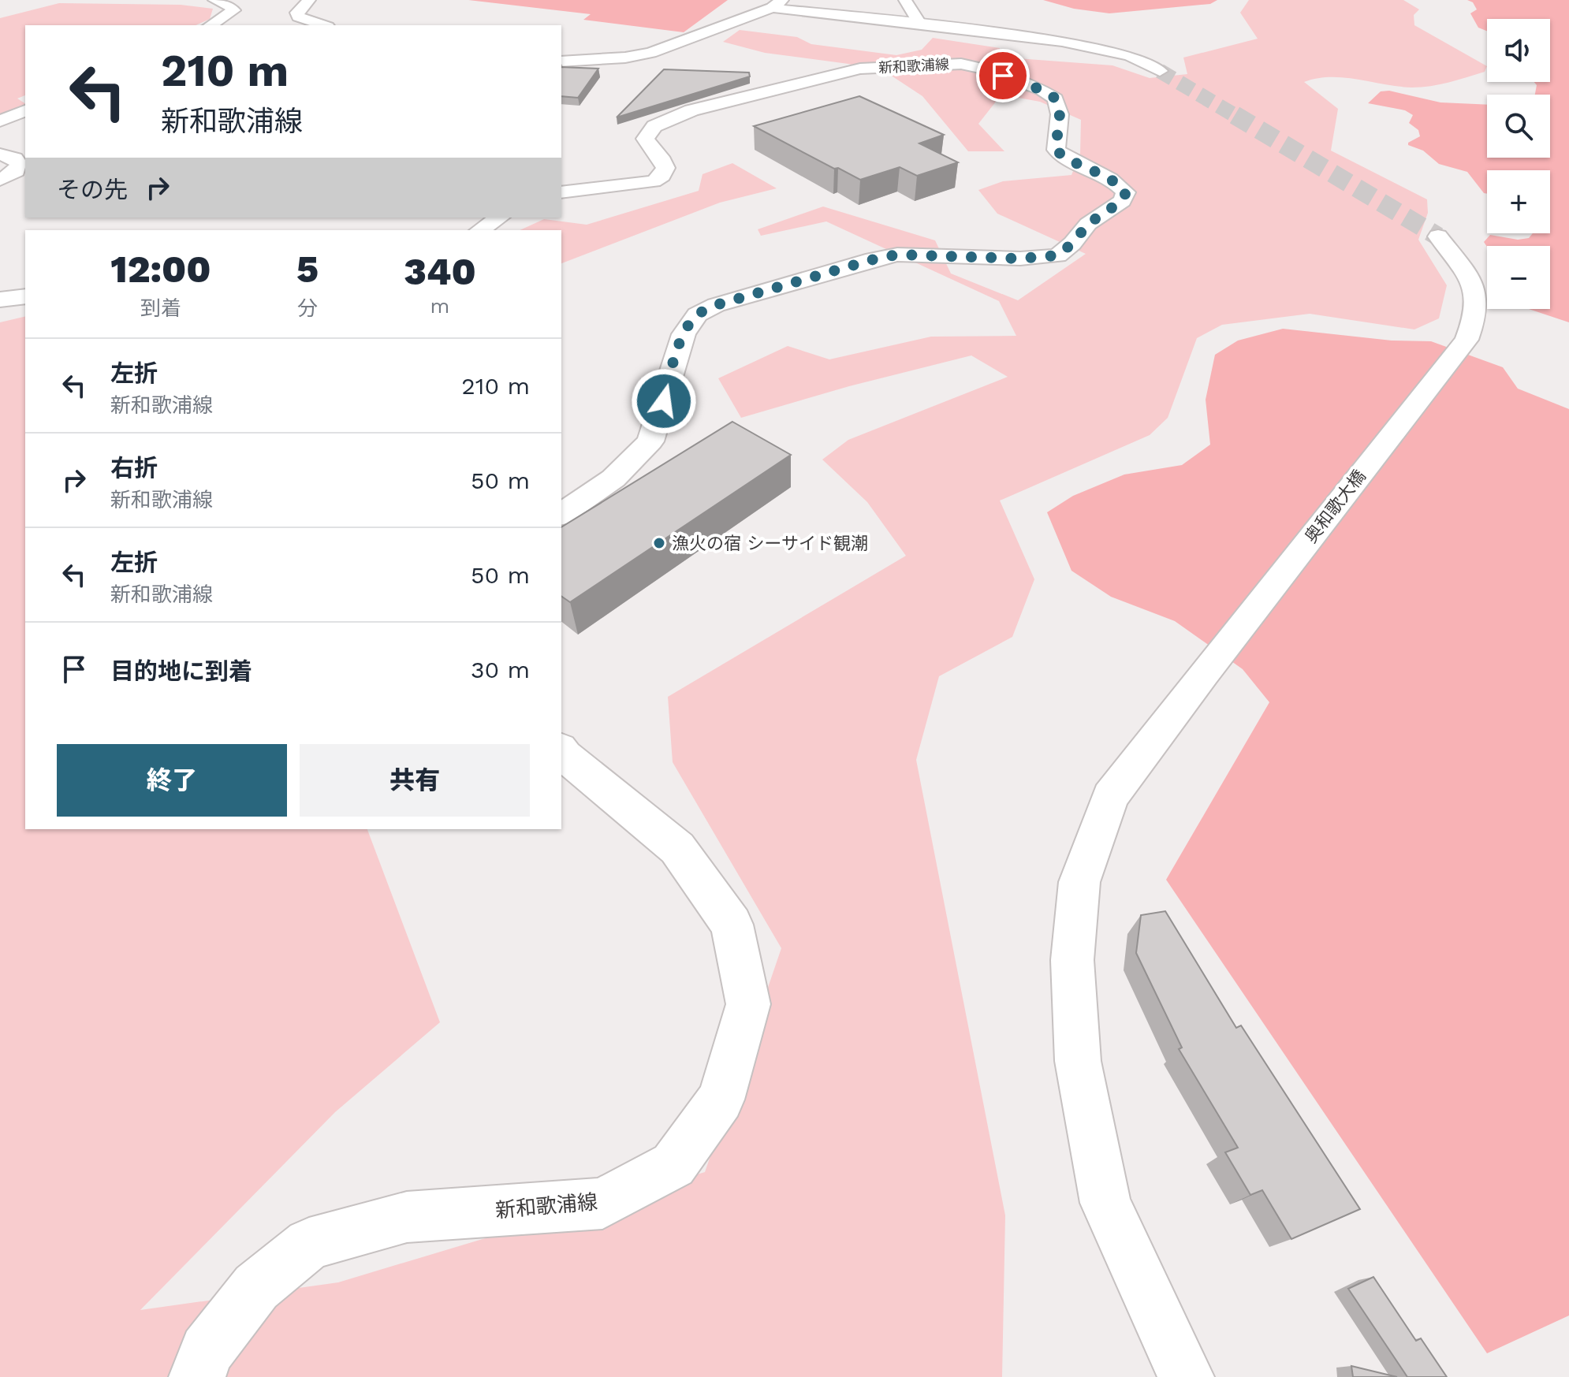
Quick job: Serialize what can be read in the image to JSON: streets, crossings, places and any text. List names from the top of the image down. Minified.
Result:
{"streets":{"main road":["新和歌浦線","奥和歌大橋"]},"places":["漁火の宿 シーサイド観潮"],"page":{"map_buttons":["+","−"],"turn":["210 m","新和歌浦線"],"then":"その先","eta":["12:00","到着","5","分","340","m"],"list":[{"name":"左折","note":"新和歌浦線","value":"210 m"},{"name":"右折","note":"新和歌浦線","value":"50 m"},{"name":"左折","note":"新和歌浦線","value":"50 m"},{"name":"目的地に到着","value":"30 m"}],"buttons":["終了","共有"]}}
